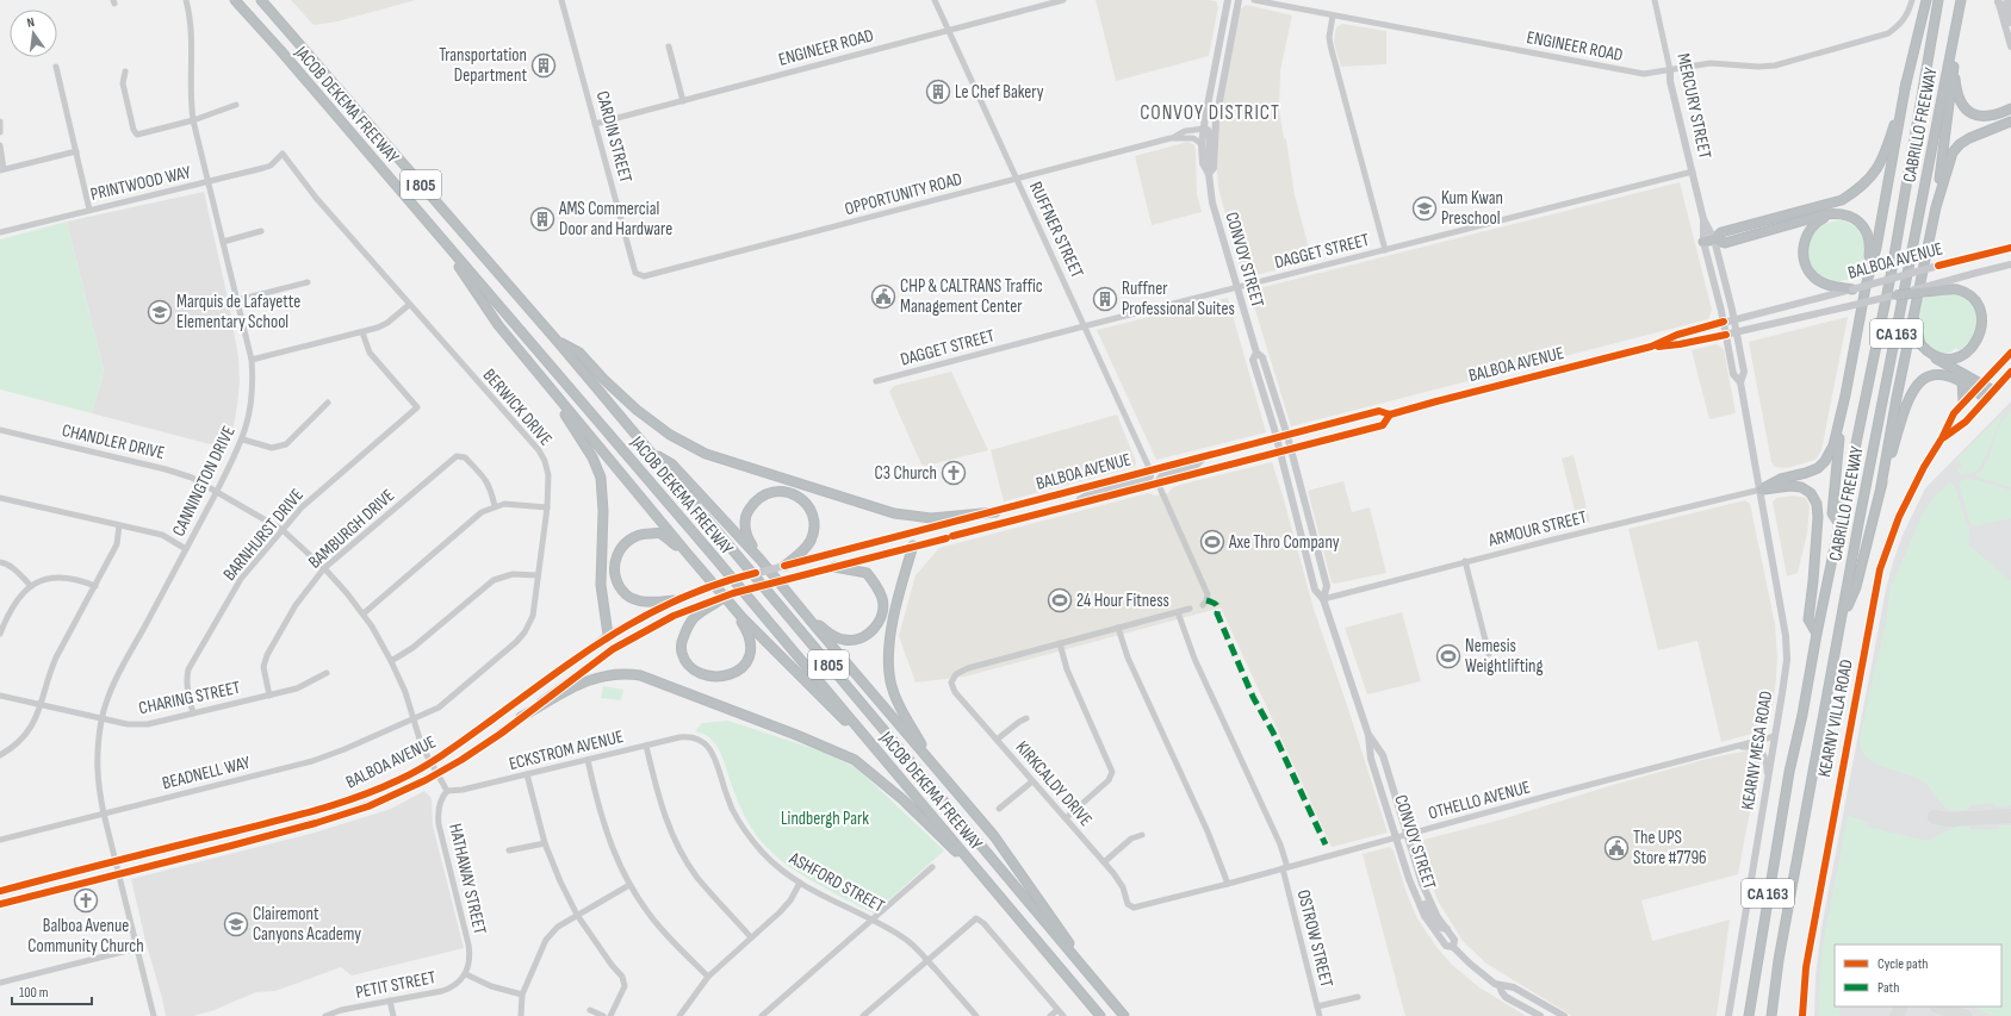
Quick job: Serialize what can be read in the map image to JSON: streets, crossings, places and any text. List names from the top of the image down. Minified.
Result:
{"streets":{"highway":["JACOB DEKEMA FREEWAY","CABRILLO FREEWAY","I 805","CA 163"],"main road":["MERCURY STREET","CONVOY STREET","BALBOA AVENUE","KEARNY VILLA ROAD","KEARNY MESA ROAD"],"street":["ENGINEER ROAD","CARDIN STREET","PRINTWOOD WAY","OPPORTUNITY ROAD","RUFFNER STREET","DAGGET STREET","BERWICK DRIVE","CHANDLER DRIVE","CANNINGTON DRIVE","BAMBURGH DRIVE","ARMOUR STREET","BARNHURST DRIVE","CHARING STREET","ECKSTROM AVENUE","BEADNELL WAY","KIRKCALDY DRIVE","OTHELLO AVENUE","HATHAWAY STREET","ASHFORD STREET","OSTROW STREET","PETIT STREET"]},"crossings":[["ENGINEER ROAD","MERCURY STREET"],["ENGINEER ROAD","CARDIN STREET"],["ENGINEER ROAD","RUFFNER STREET"],["MERCURY STREET","DAGGET STREET"],["MERCURY STREET","BALBOA AVENUE"],["MERCURY STREET","ARMOUR STREET"],["MERCURY STREET","KEARNY MESA ROAD"],["CARDIN STREET","OPPORTUNITY ROAD"],["PRINTWOOD WAY","BERWICK DRIVE"],["PRINTWOOD WAY","CANNINGTON DRIVE"],["OPPORTUNITY ROAD","RUFFNER STREET"],["RUFFNER STREET","DAGGET STREET"],["RUFFNER STREET","BALBOA AVENUE"],["DAGGET STREET","CONVOY STREET"],["CONVOY STREET","BALBOA AVENUE"],["CONVOY STREET","ARMOUR STREET"],["CONVOY STREET","OTHELLO AVENUE"],["BALBOA AVENUE","CHANDLER DRIVE"],["BALBOA AVENUE","CANNINGTON DRIVE"],["BERWICK DRIVE","CHANDLER DRIVE"],["BERWICK DRIVE","BEADNELL WAY"],["CHANDLER DRIVE","CANNINGTON DRIVE"],["CHANDLER DRIVE","BAMBURGH DRIVE"],["CHANDLER DRIVE","BARNHURST DRIVE"],["CHANDLER DRIVE","ECKSTROM AVENUE"],["CHANDLER DRIVE","BEADNELL WAY"],["CHANDLER DRIVE","HATHAWAY STREET"],["CANNINGTON DRIVE","CHARING STREET"],["CANNINGTON DRIVE","BEADNELL WAY"],["BAMBURGH DRIVE","CHARING STREET"],["ARMOUR STREET","KEARNY MESA ROAD"],["BARNHURST DRIVE","CHARING STREET"],["ECKSTROM AVENUE","HATHAWAY STREET"],["ECKSTROM AVENUE","ASHFORD STREET"],["KEARNY MESA ROAD","OTHELLO AVENUE"],["KIRKCALDY DRIVE","OTHELLO AVENUE"],["OTHELLO AVENUE","OSTROW STREET"],["HATHAWAY STREET","PETIT STREET"]],"districts":["CONVOY DISTRICT"],"parks":["Lindbergh Park"],"places":{"building":["Transportation Department","Le Chef Bakery","AMS Commercial Door and Hardware","Ruffner Professional Suites"],"school or university":["Kum Kwan Preschool","Marquis de Lafayette Elementary School","Clairemont Canyons Academy"],"public building":["CHP & CALTRANS Traffic Management Center","The UPS Store #7796"],"church":["C3 Church","Balboa Avenue Community Church"],"sports":["Axe Thro Company","24 Hour Fitness","Nemesis Weightlifting"]},"legend":["Cycle path","Path"],"scale_bar":"100 m","north":"top"}
